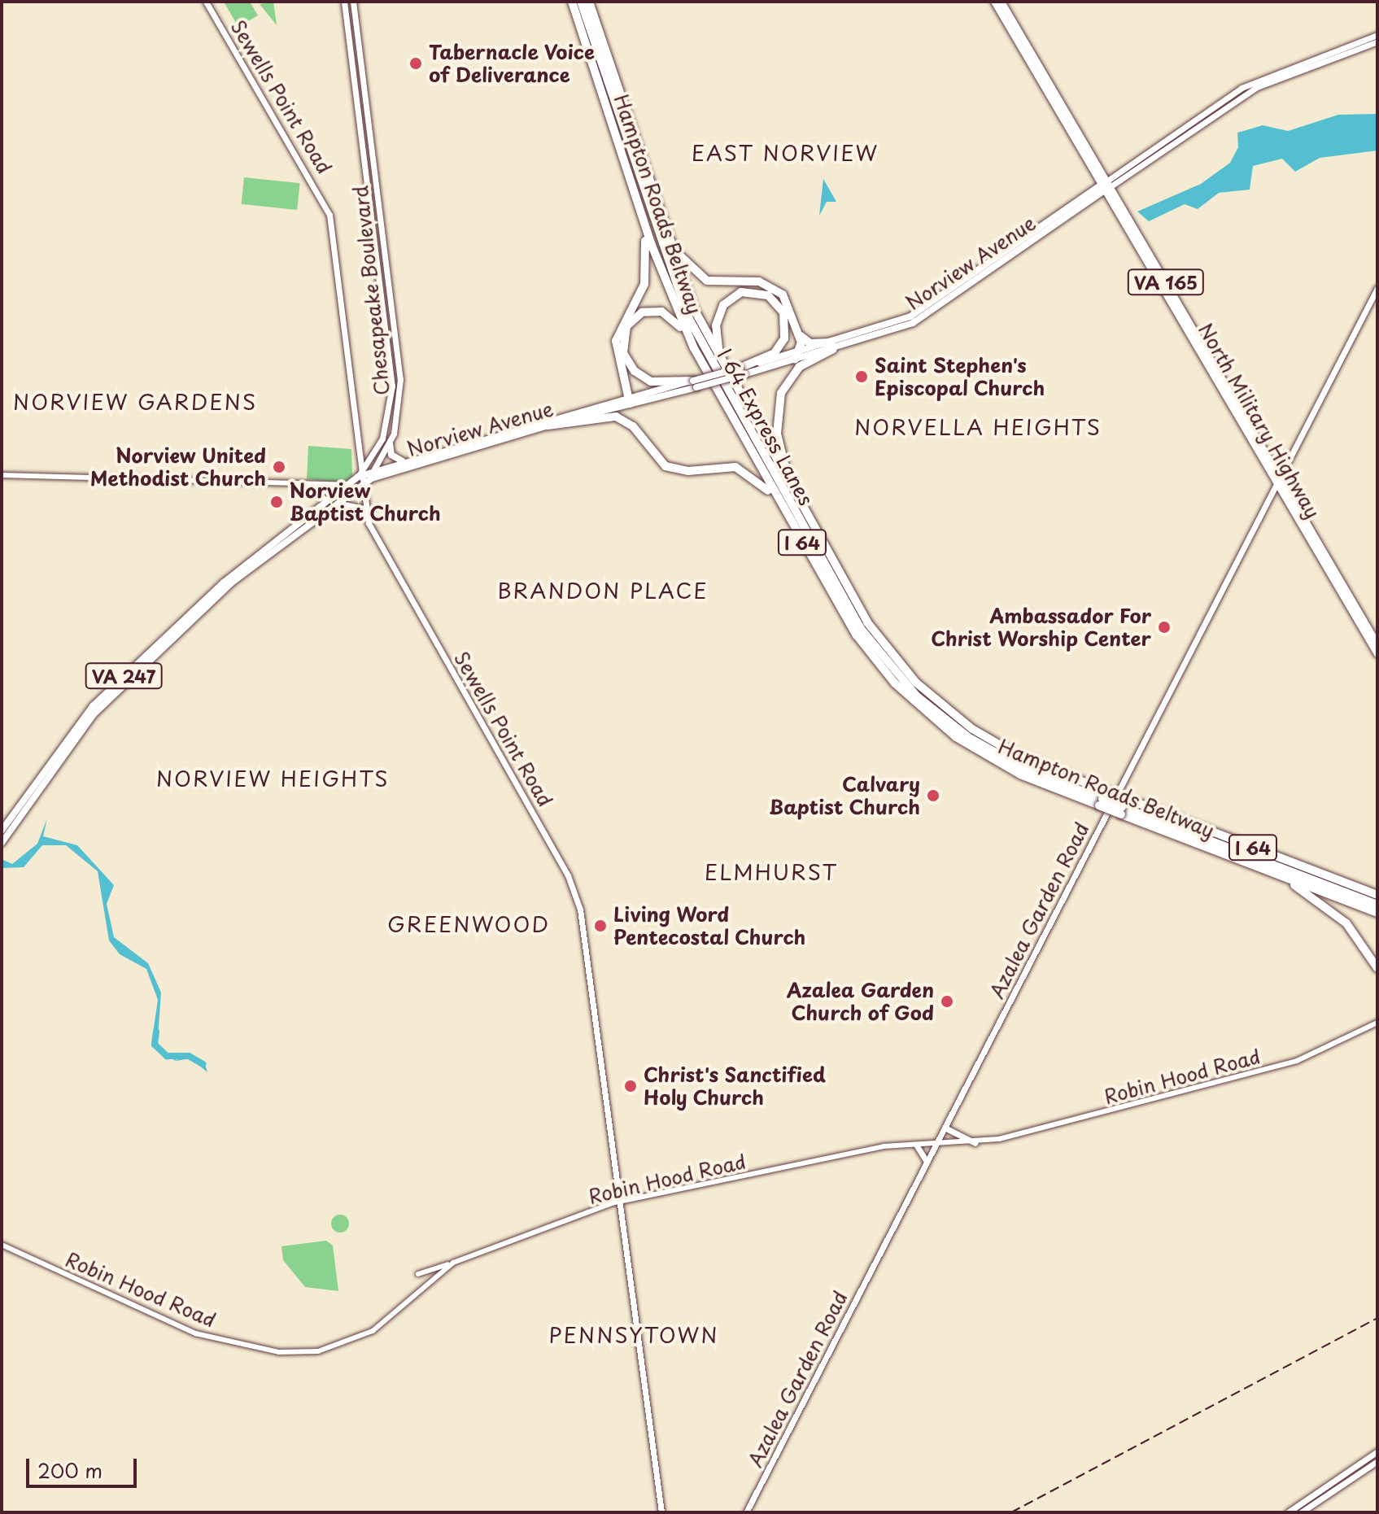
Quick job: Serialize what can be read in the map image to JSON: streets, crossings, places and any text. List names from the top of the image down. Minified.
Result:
{"streets":{"highway":["Hampton Roads Beltway","I 64 Express Lanes","I 64"],"main road":["Sewells Point Road","Norview Avenue","VA 165","Chesapeake Boulevard","North Military Highway","VA 247","Azalea Garden Road"],"street":["Robin Hood Road"]},"crossings":[["Sewells Point Road","Norview Avenue"],["Sewells Point Road","Chesapeake Boulevard"],["Sewells Point Road","Robin Hood Road"],["Hampton Roads Beltway","I 64 Express Lanes"],["Norview Avenue","Chesapeake Boulevard"],["Norview Avenue","North Military Highway"],["North Military Highway","Azalea Garden Road"],["Azalea Garden Road","Robin Hood Road"]],"districts":["EAST NORVIEW","NORVIEW GARDENS","NORVELLA HEIGHTS","BRANDON PLACE","NORVIEW HEIGHTS","ELMHURST","GREENWOOD","PENNSYTOWN"],"places":["Tabernacle Voice of Deliverance","Saint Stephen's Episcopal Church","Norview United Methodist Church","Norview Baptist Church","Ambassador For Christ Worship Center","Calvary Baptist Church","Living Word Pentecostal Church","Azalea Garden Church of God","Christ's Sanctified Holy Church"],"scale_bar":"200 m"}
